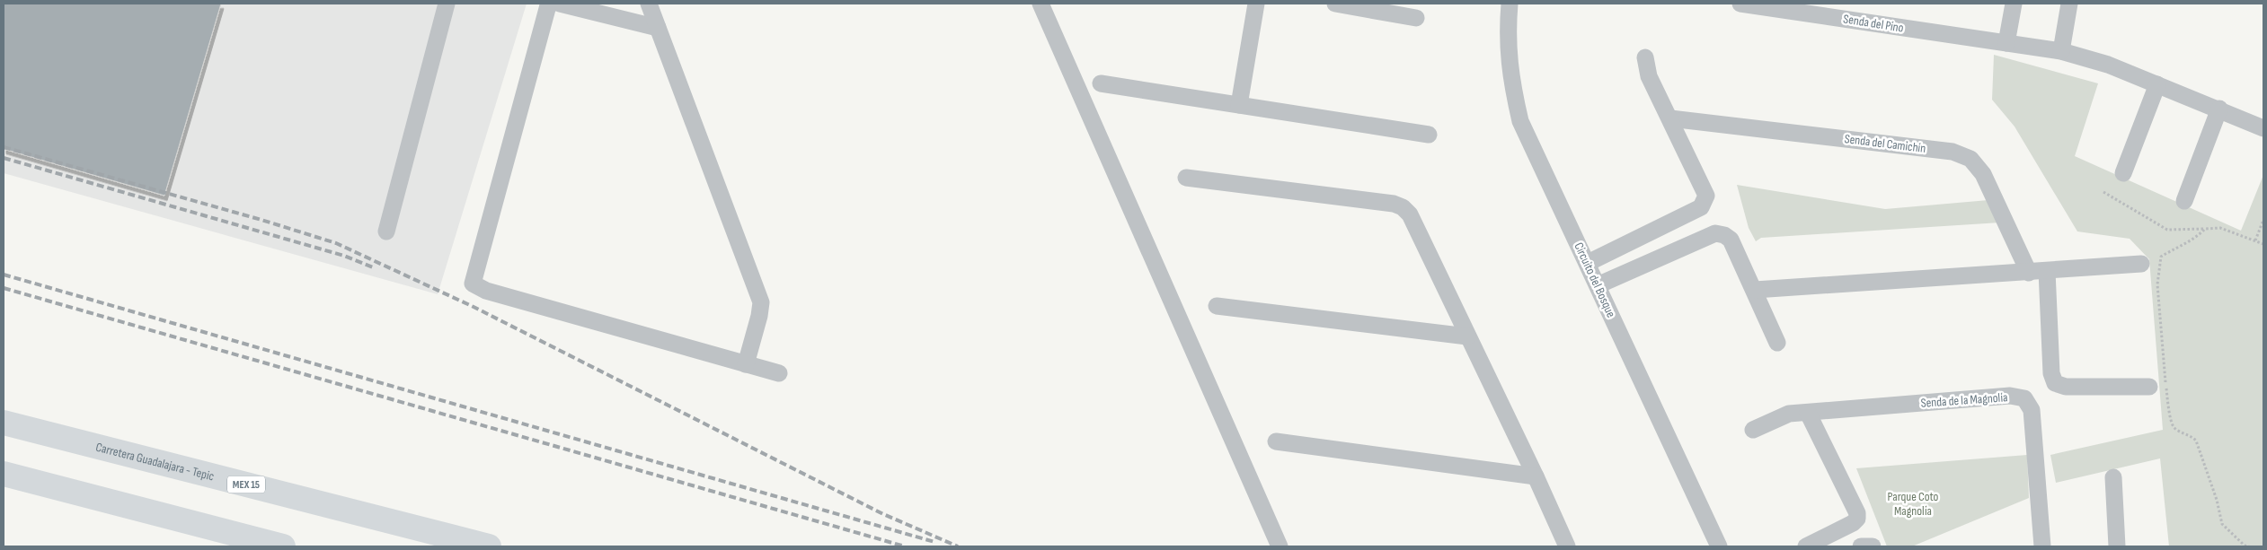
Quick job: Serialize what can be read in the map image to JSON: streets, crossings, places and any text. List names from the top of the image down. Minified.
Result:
{"streets":{"highway":["Carretera Guadalajara - Tepic","MEX 15"],"street":["Senda del Pino","Senda del Camichín","Circuito del Bosque","Senda de la Magnolia"]},"parks":["Parque Coto Magnolia"]}
